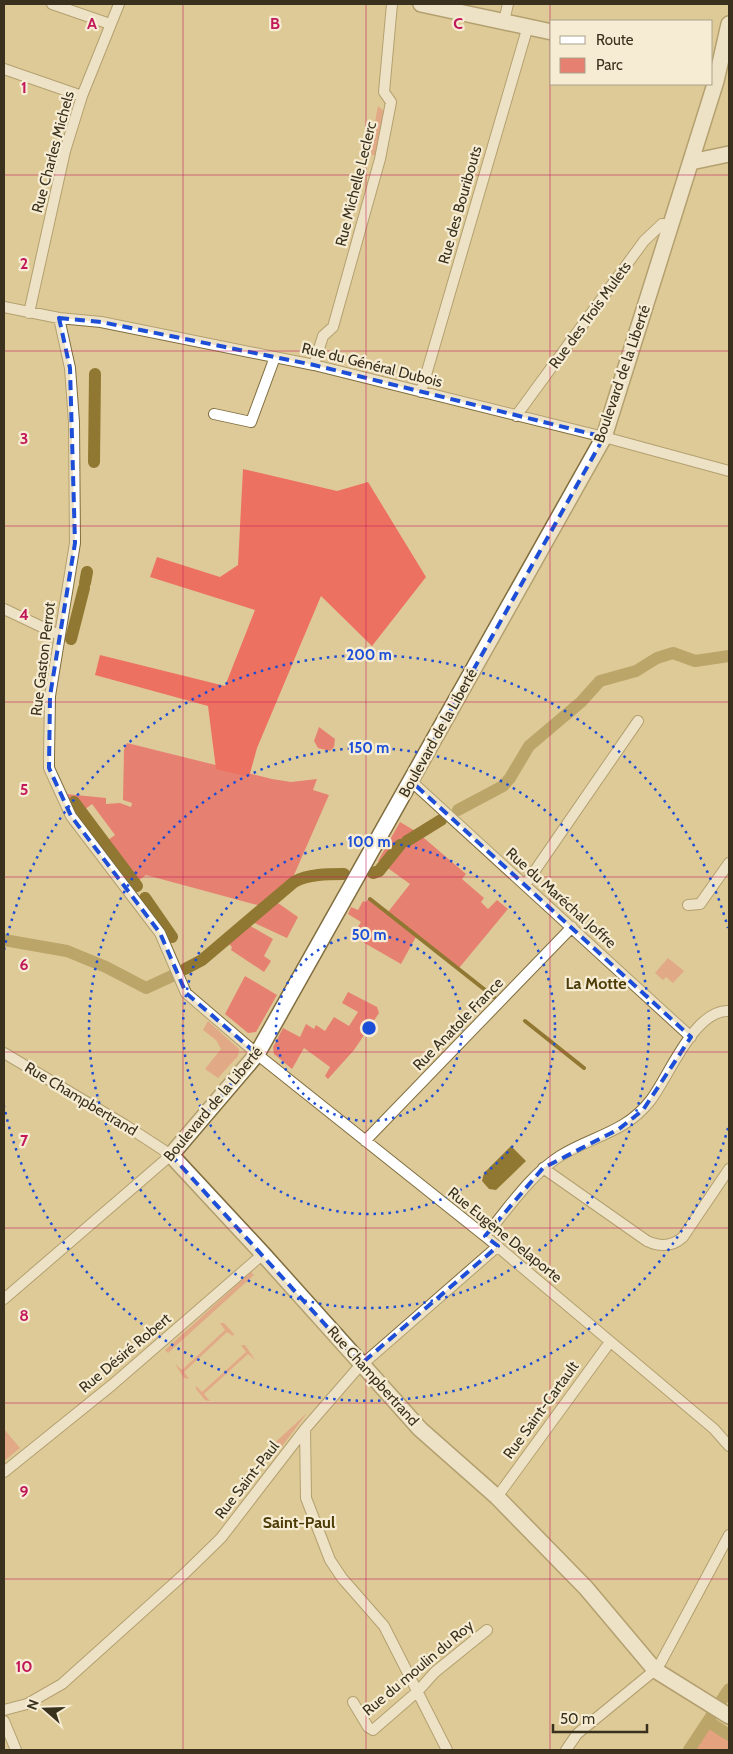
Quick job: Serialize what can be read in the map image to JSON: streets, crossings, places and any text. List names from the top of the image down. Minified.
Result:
{"streets":{"street":["Rue Charles Michels","Rue Michelle Leclerc","Rue des Bouribouts","Rue des Trois Mulets","Rue du Général Dubois","Boulevard de la Liberté","Rue Gaston Perrot","Rue du Maréchal Joffre","Rue Anatole France","Rue Champbertrand","Rue Eugène Delaporte","Rue Désiré Robert","Rue Saint-Cartault","Rue Saint-Paul","Rue du moulin du Roy"]},"crossings":[["Rue Charles Michels","Rue du Général Dubois"],["Rue Michelle Leclerc","Rue du Général Dubois"],["Rue des Bouribouts","Rue du Général Dubois"],["Rue des Trois Mulets","Rue du Général Dubois"],["Rue des Trois Mulets","Boulevard de la Liberté"],["Rue du Général Dubois","Boulevard de la Liberté"],["Rue du Général Dubois","Rue Gaston Perrot"],["Boulevard de la Liberté","Rue Gaston Perrot"],["Boulevard de la Liberté","Rue du Maréchal Joffre"],["Boulevard de la Liberté","Rue Champbertrand"],["Boulevard de la Liberté","Rue Eugène Delaporte"],["Rue Gaston Perrot","Rue Eugène Delaporte"],["Rue du Maréchal Joffre","Rue Anatole France"],["Rue Anatole France","Rue Eugène Delaporte"],["Rue Champbertrand","Rue Désiré Robert"],["Rue Champbertrand","Rue Saint-Cartault"],["Rue Champbertrand","Rue Saint-Paul"],["Rue Eugène Delaporte","Rue Saint-Cartault"],["Rue Eugène Delaporte","Rue Saint-Paul"],["Rue Saint-Paul","Rue du moulin du Roy"]],"districts":["La Motte","Saint-Paul"],"legend":["Route","Parc"],"scale_bar":"50 m","north":"left","grid":{"columns":["A","B","C"],"rows":["1","2","3","4","5","6","7","8","9","10"]},"rings":["200 m","150 m","100 m","50 m"]}
